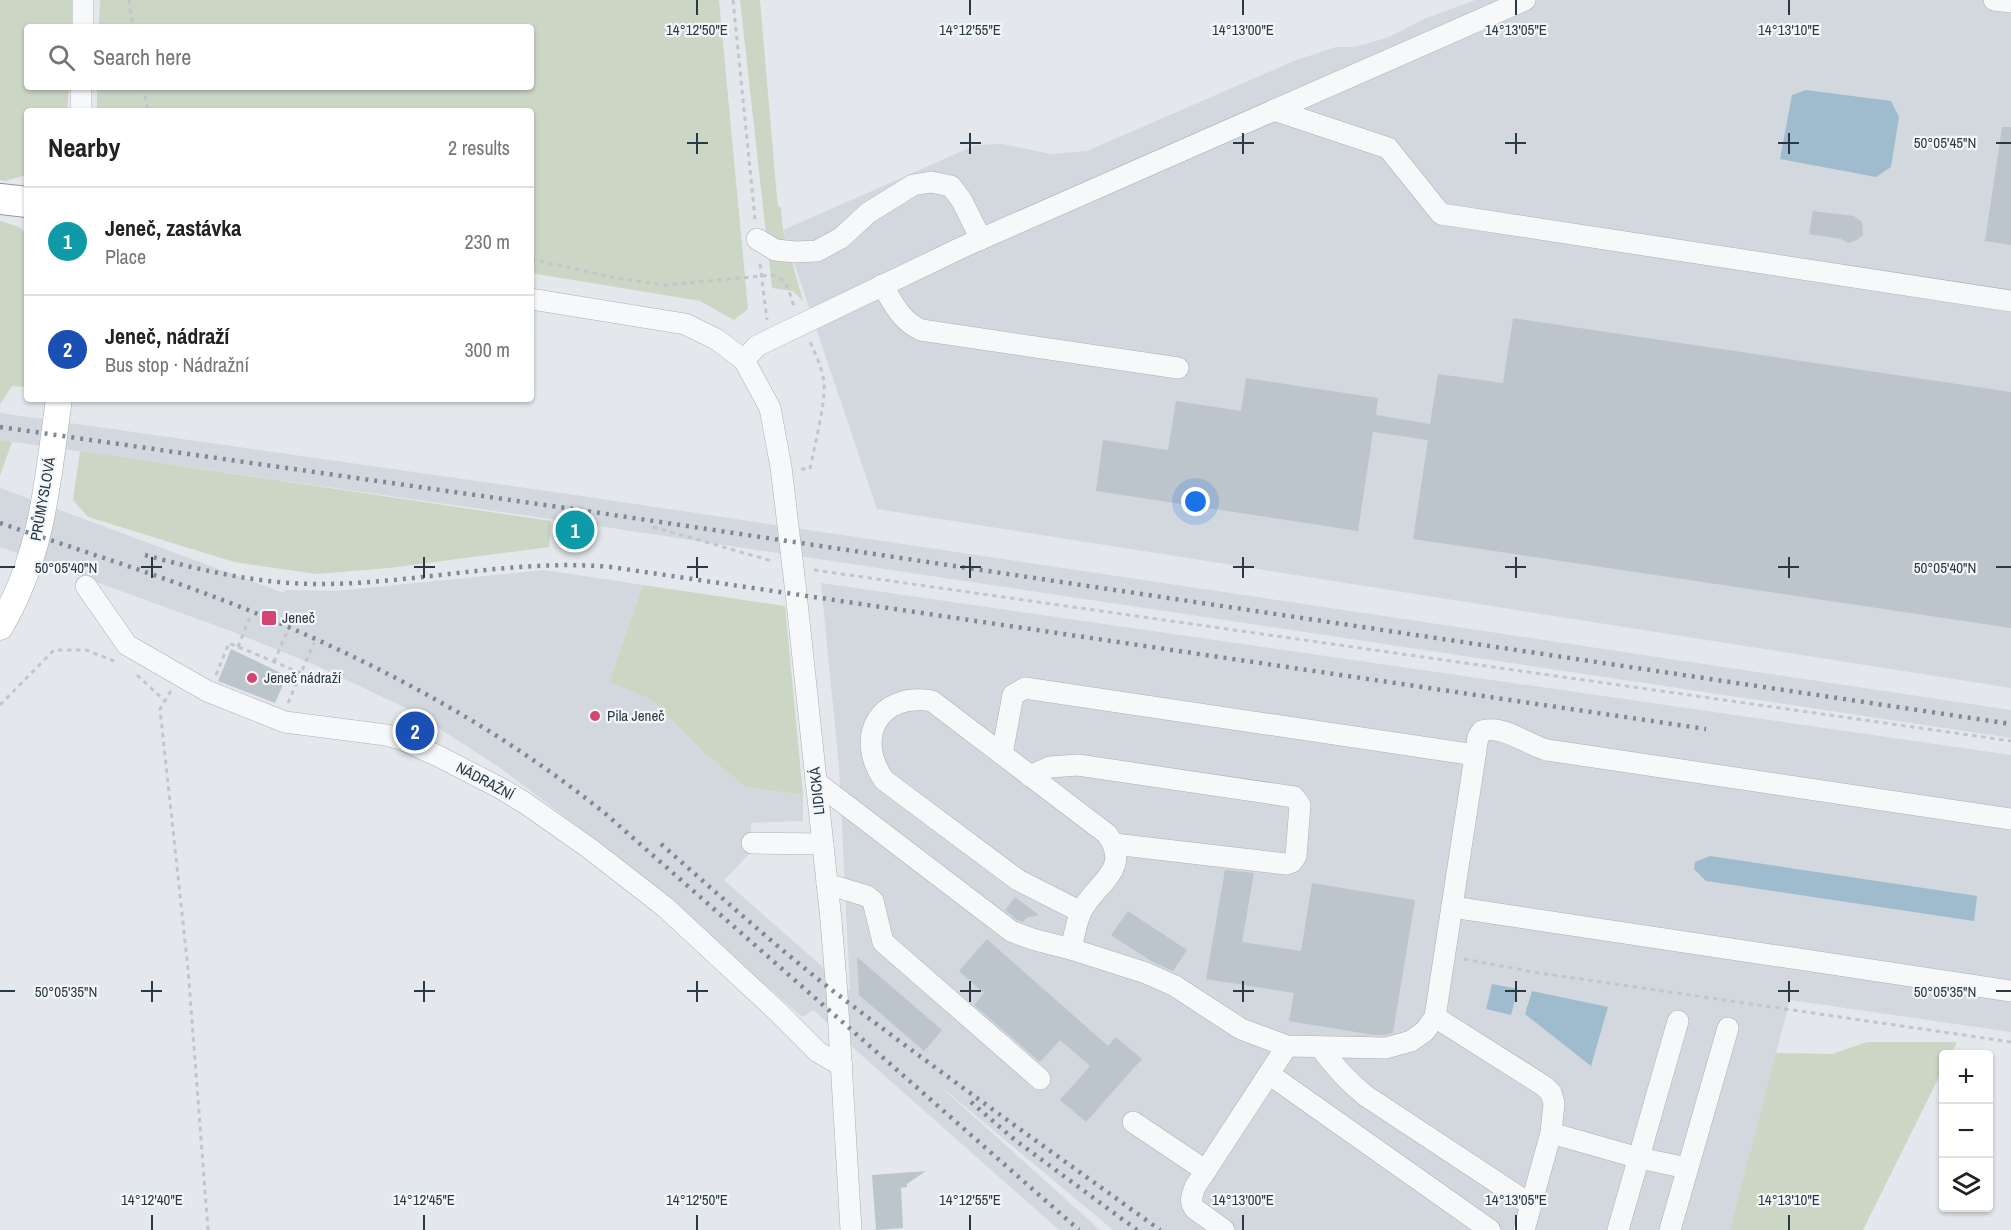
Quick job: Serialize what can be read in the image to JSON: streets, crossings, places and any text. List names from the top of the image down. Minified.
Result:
{"streets":{"main road":["PRŮMYSLOVÁ"],"street":["NÁDRAŽNÍ","LIDICKÁ"]},"crossings":[["NÁDRAŽNÍ","LIDICKÁ"]],"places":{"transit":["Jeneč"],"other":["Jeneč nádraží","Pila Jeneč"]},"page":{"search":"Search here","heading":["Nearby","2 results"],"list":[{"mark":"1","name":"Jeneč, zastávka","note":"Place","value":"230 m"},{"mark":"2","name":"Jeneč, nádraží","note":"Bus stop · Nádražní","value":"300 m"}],"pins":["1","2"],"map_buttons":["+","−"]},"coordinates":["14°12'50\"E","14°12'55\"E","14°13'00\"E","14°13'05\"E","14°13'10\"E","50°05'45\"N","50°05'40\"N","50°05'35\"N","14°12'40\"E","14°12'45\"E"]}
